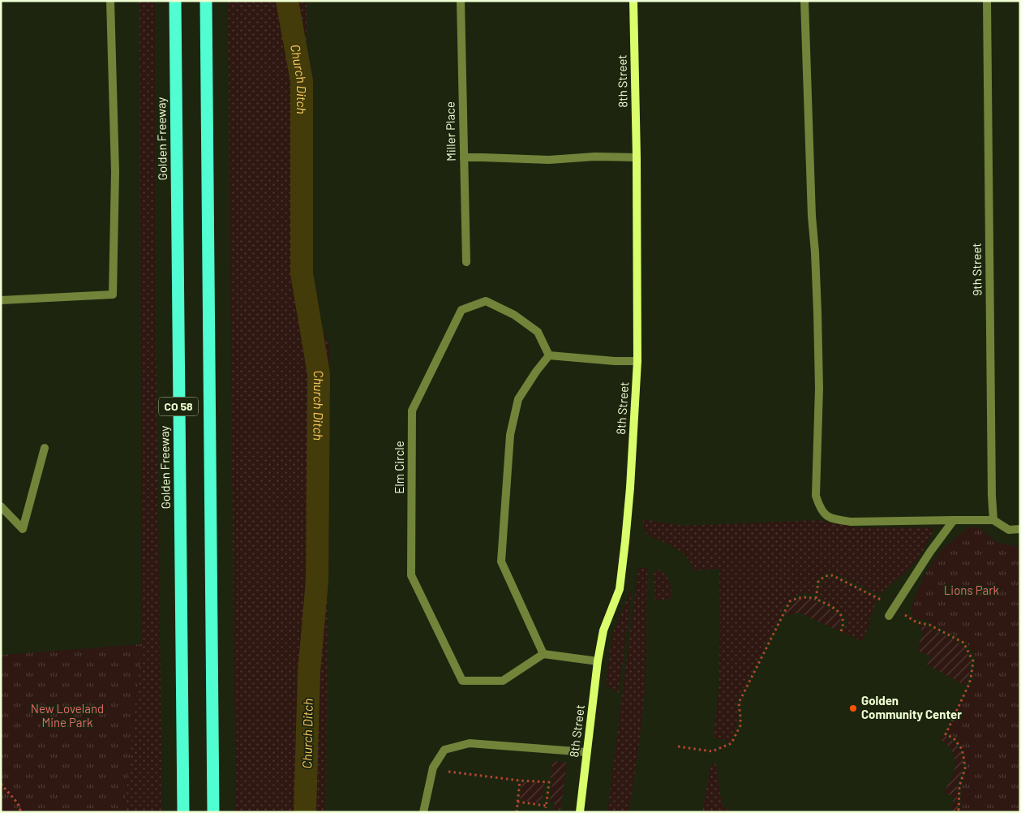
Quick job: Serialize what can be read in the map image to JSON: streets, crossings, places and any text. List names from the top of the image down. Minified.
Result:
{"streets":{"highway":["Golden Freeway","CO 58"],"street":["8th Street","Miller Place","9th Street","Elm Circle"]},"water":["Church Ditch"],"parks":["Lions Park","New Loveland Mine Park"],"places":["Golden Community Center"]}
